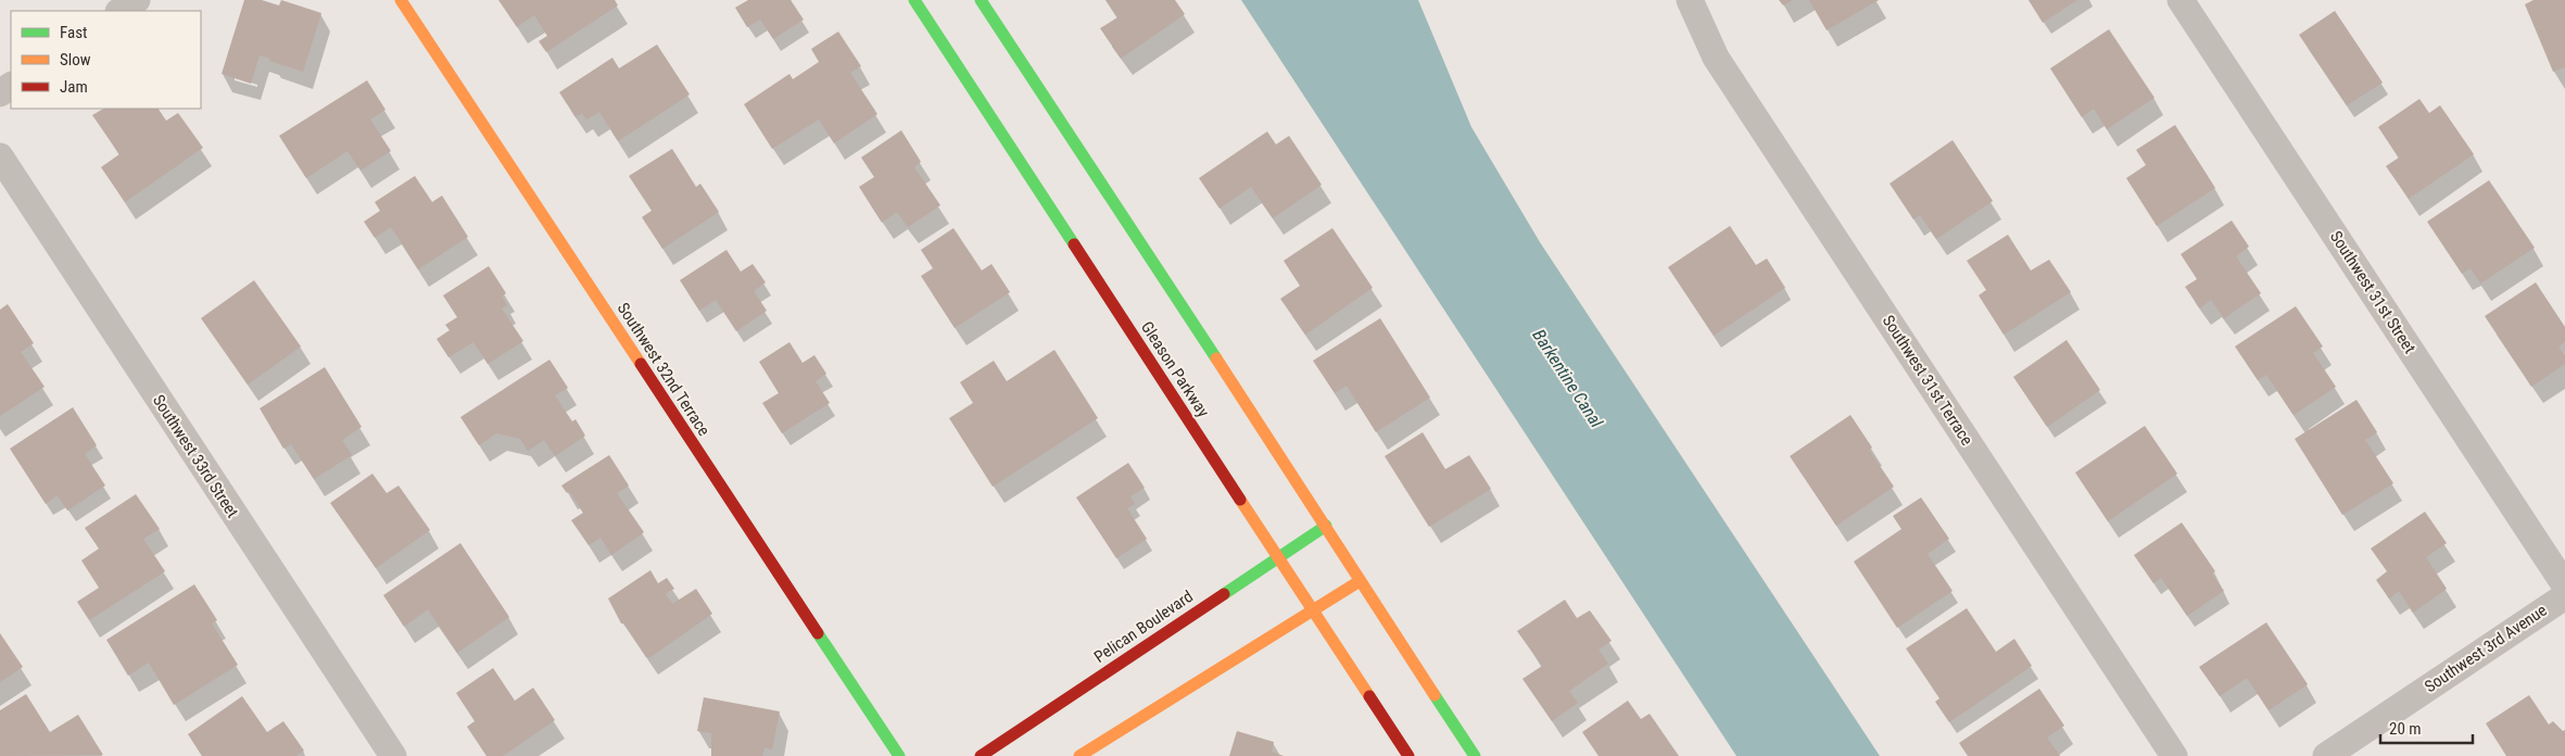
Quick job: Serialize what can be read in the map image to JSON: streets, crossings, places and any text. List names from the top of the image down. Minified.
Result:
{"streets":{"main road":["Southwest 32nd Terrace","Gleason Parkway","Pelican Boulevard"],"street":["Southwest 31st Street","Southwest 31st Terrace","Southwest 33rd Street","Southwest 3rd Avenue"]},"crossings":[["Gleason Parkway","Pelican Boulevard"]],"water":["Barkentine Canal"],"legend":["Fast","Slow","Jam"],"scale_bar":"20 m"}
